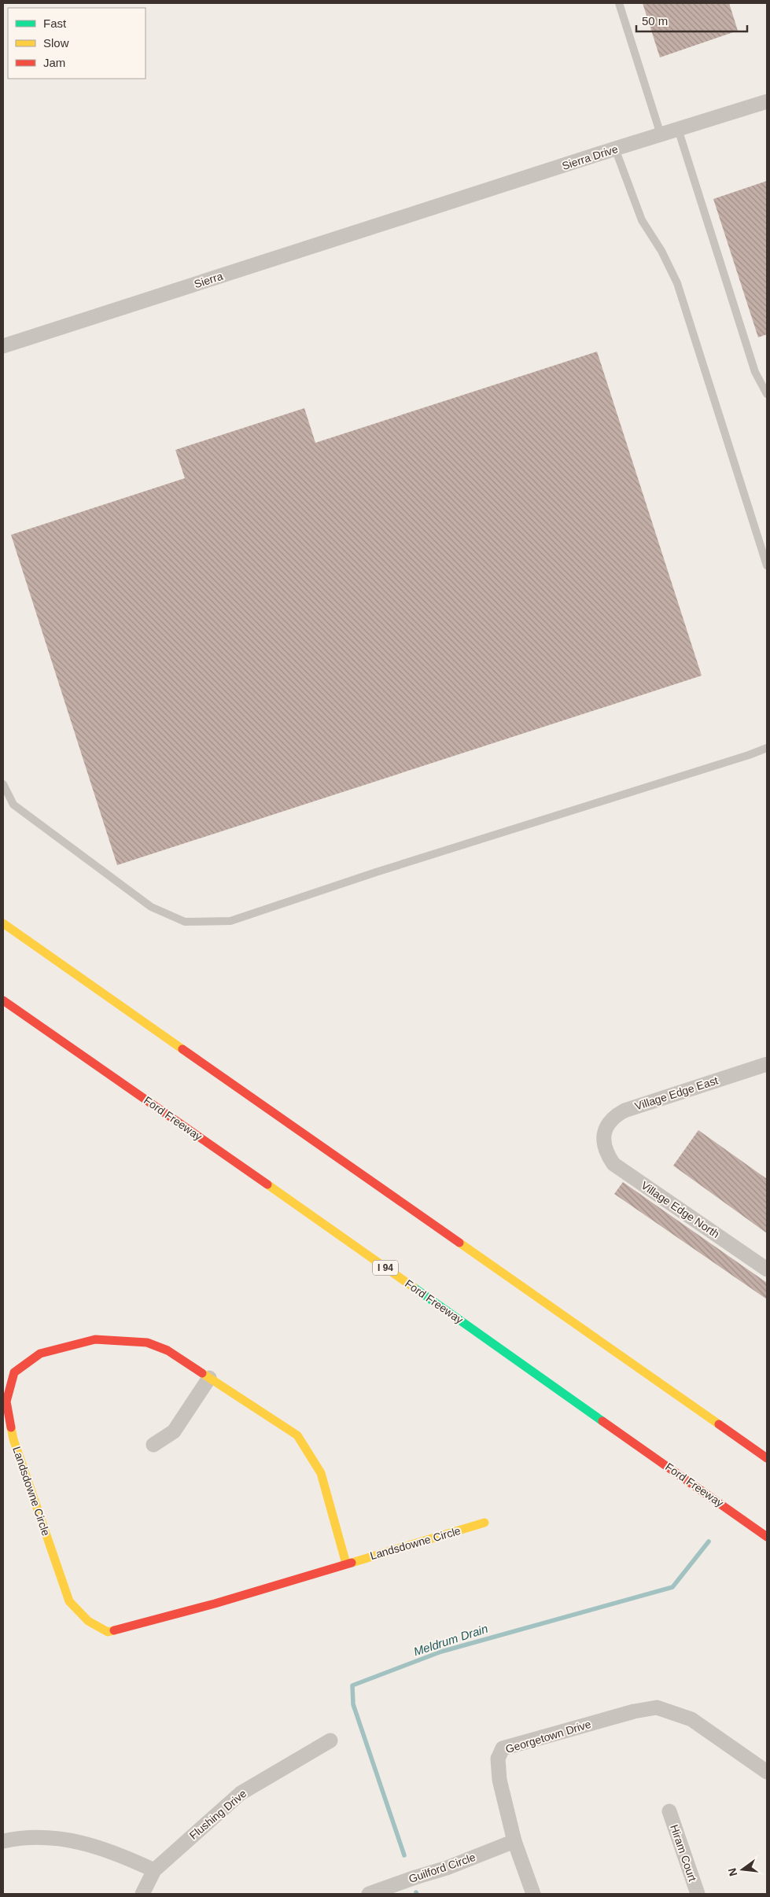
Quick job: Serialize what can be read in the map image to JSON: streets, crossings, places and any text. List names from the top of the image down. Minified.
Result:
{"streets":{"main road":["Ford Freeway","I 94","Landsdowne Circle"],"street":["Sierra Drive","Sierra","Village Edge East","Village Edge North","Georgetown Drive","Flushing Drive","Hiram Court","Guilford Circle"]},"crossings":[["Sierra Drive","Sierra"],["Village Edge East","Village Edge North"],["Georgetown Drive","Guilford Circle"]],"water":["Meldrum Drain"],"legend":["Fast","Slow","Jam"],"scale_bar":"50 m","north":"left"}
